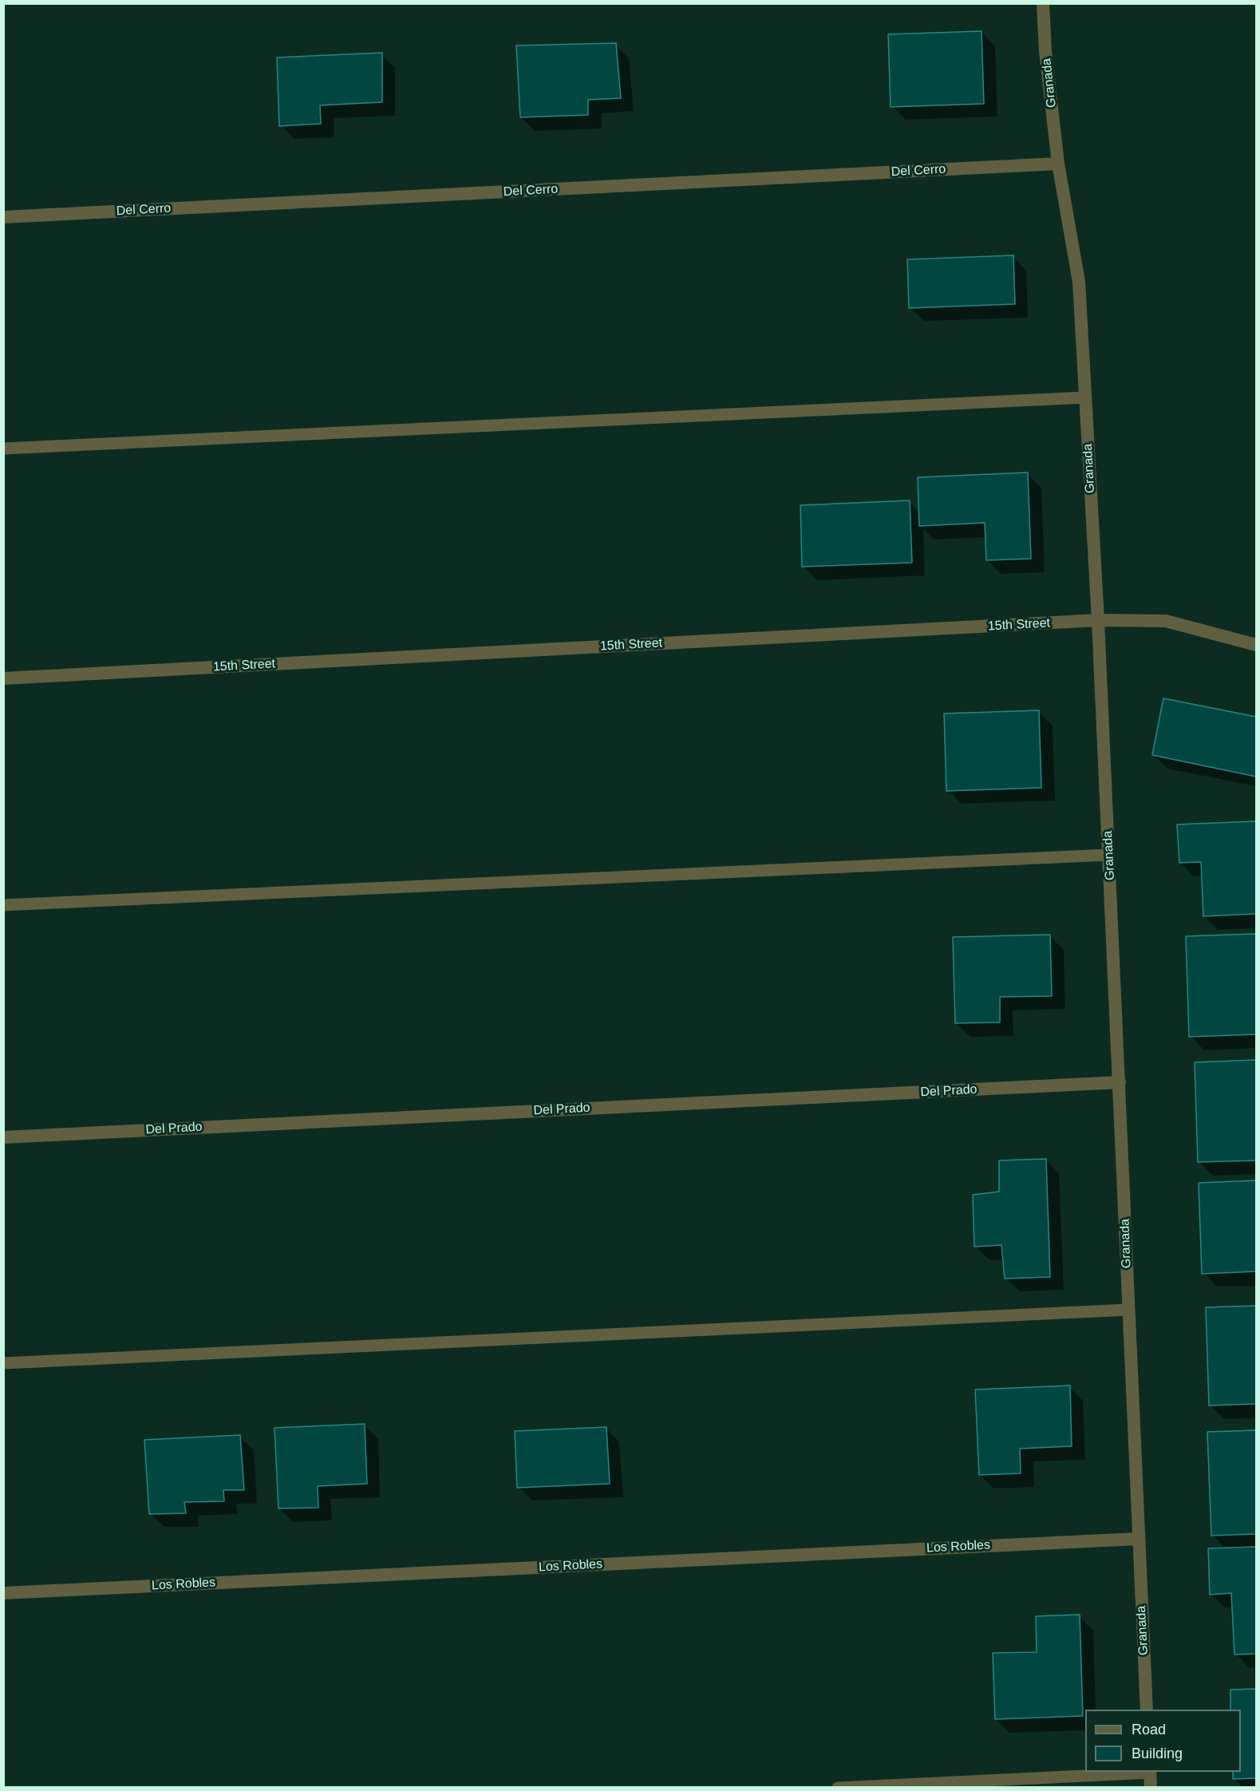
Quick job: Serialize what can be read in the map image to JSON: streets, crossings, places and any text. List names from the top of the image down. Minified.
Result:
{"streets":{"street":["Granada","Del Cerro","15th Street","Del Prado","Los Robles"]},"crossings":[["Granada","Del Cerro"],["Granada","15th Street"],["Granada","Del Prado"],["Granada","Los Robles"]],"legend":["Road","Building"]}
